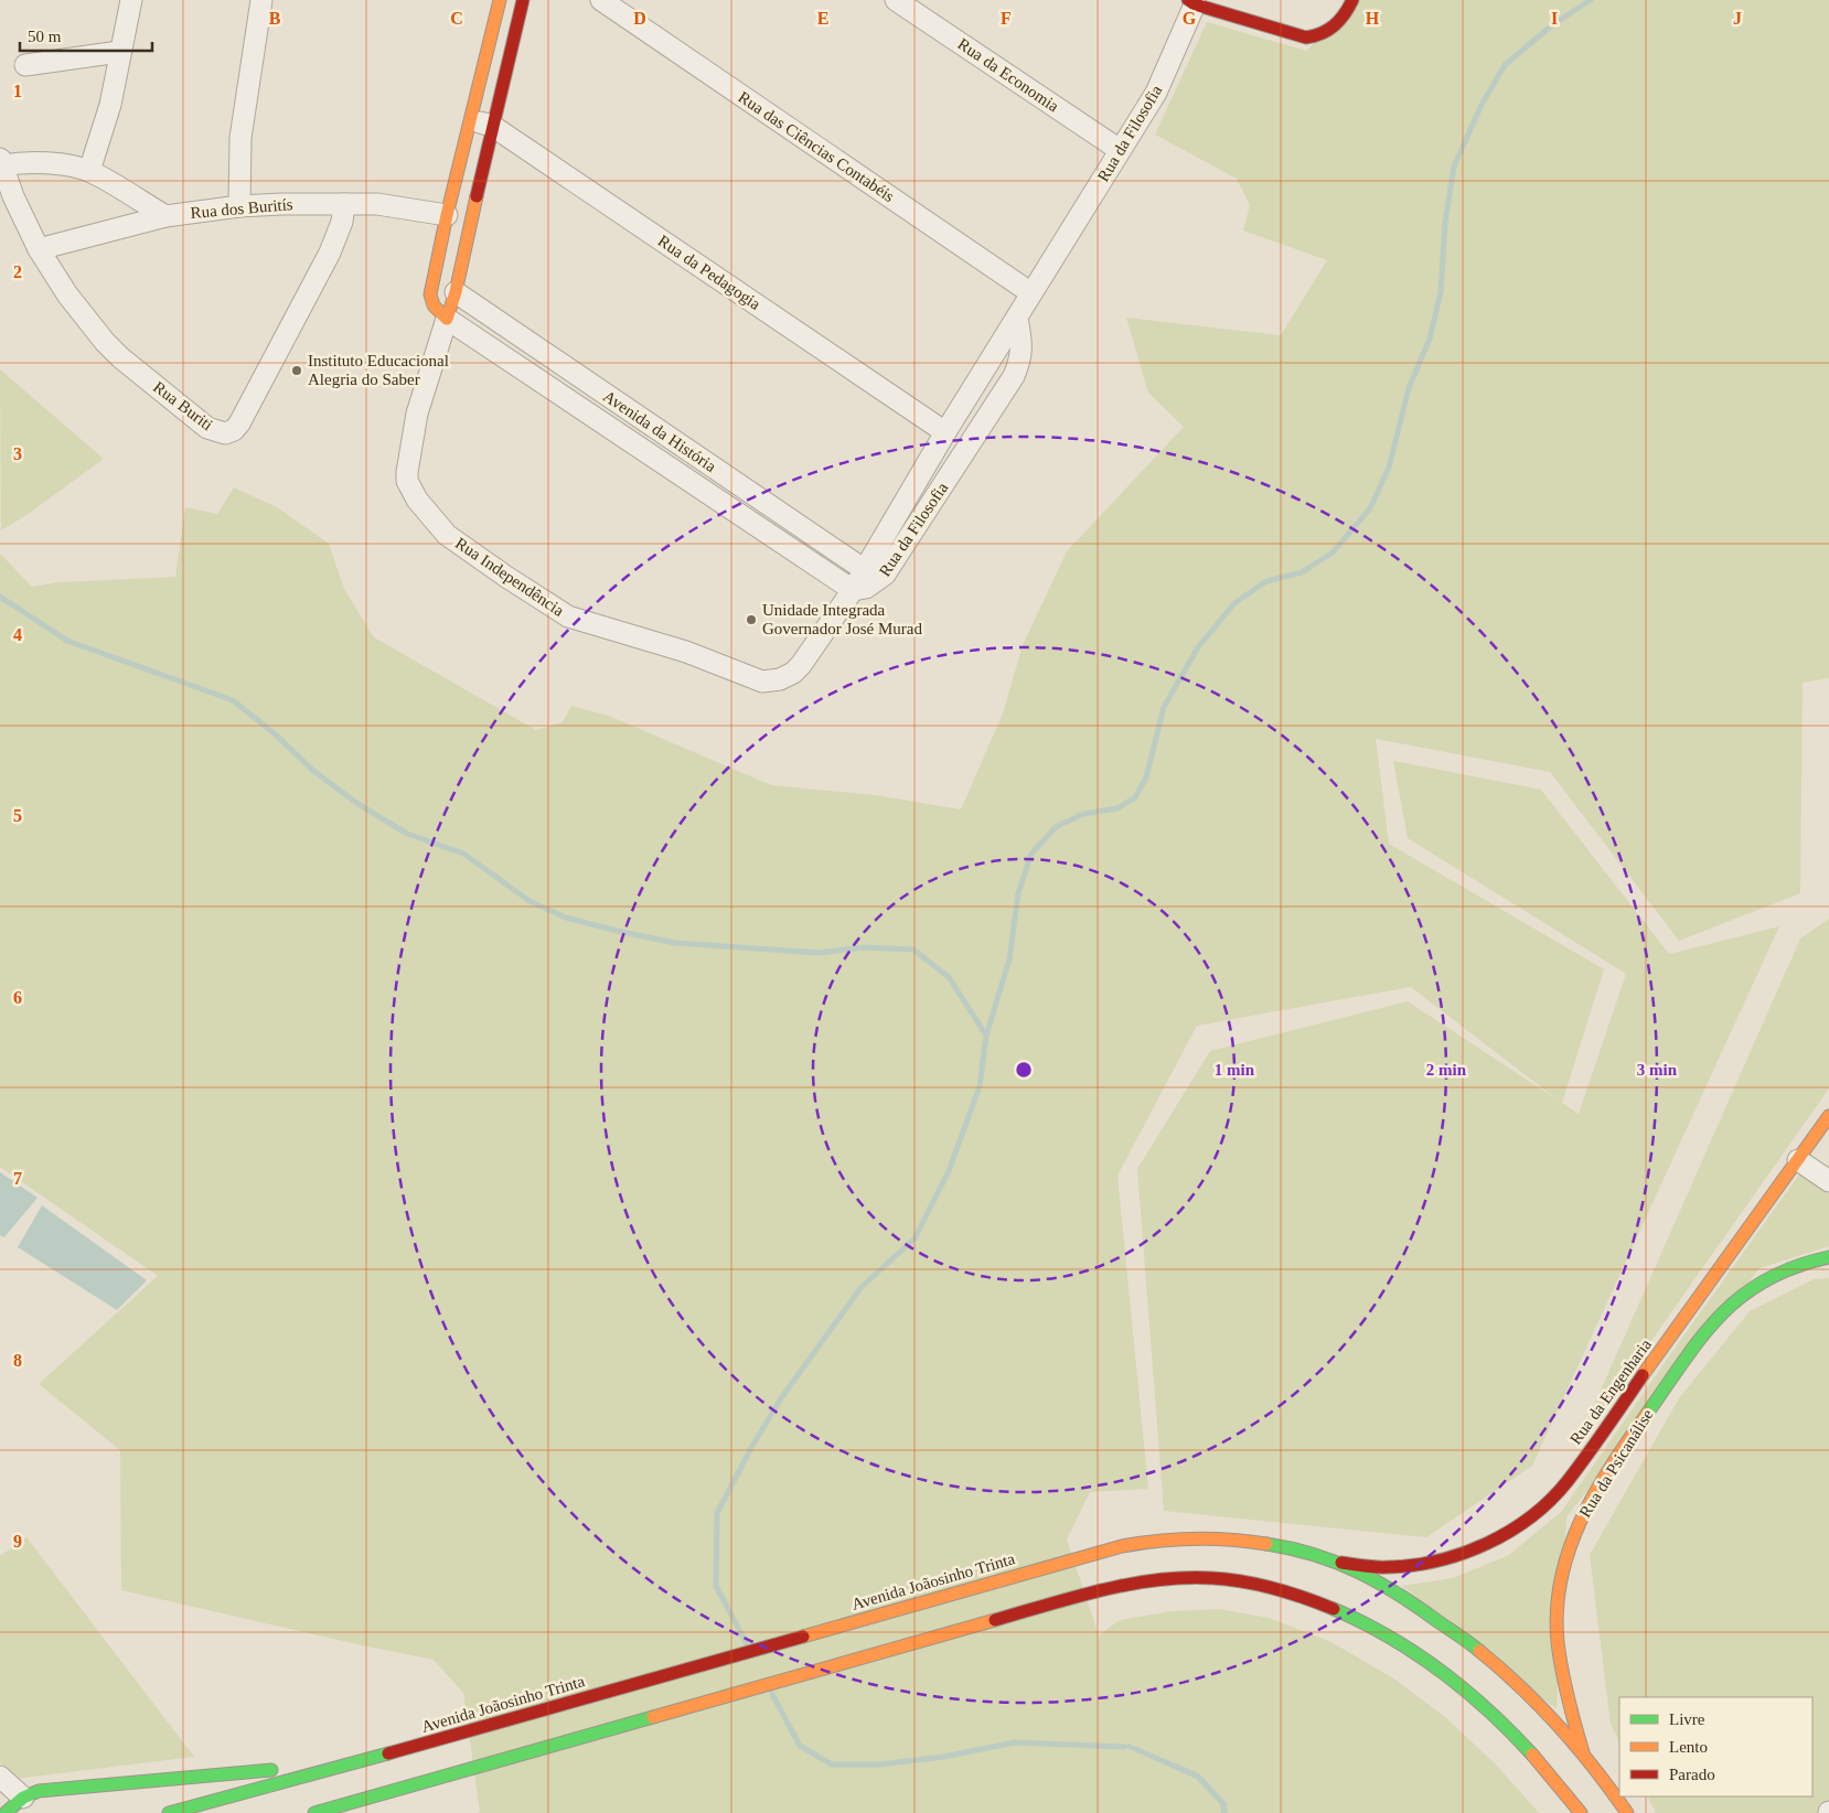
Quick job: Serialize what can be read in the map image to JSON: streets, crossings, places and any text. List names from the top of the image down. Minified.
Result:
{"streets":{"main road":["Avenida da História","Rua da Engenharia","Rua da Psicanálise","Avenida Joãosinho Trinta"],"street":["Rua da Economia","Rua da Filosofia","Rua das Ciências Contabéis","Rua dos Buritís","Rua da Pedagogia","Rua Buriti","Rua Independência"]},"crossings":[["Rua da Economia","Rua da Filosofia"],["Rua da Filosofia","Rua das Ciências Contabéis"],["Rua da Filosofia","Rua da Pedagogia"],["Rua da Filosofia","Avenida da História"],["Rua da Filosofia","Rua Independência"],["Rua dos Buritís","Rua Buriti"],["Rua dos Buritís","Avenida da História"],["Rua da Pedagogia","Avenida da História"],["Avenida da História","Rua Independência"],["Rua da Engenharia","Avenida Joãosinho Trinta"],["Rua da Psicanálise","Avenida Joãosinho Trinta"]],"places":["Instituto Educacional Alegria do Saber","Unidade Integrada Governador José Murad"],"legend":["Livre","Lento","Parado"],"scale_bar":"50 m","grid":{"columns":["B","C","D","E","F","G","H","I","J"],"rows":["1","2","3","4","5","6","7","8","9"]},"rings":["1 min","2 min","3 min"]}
